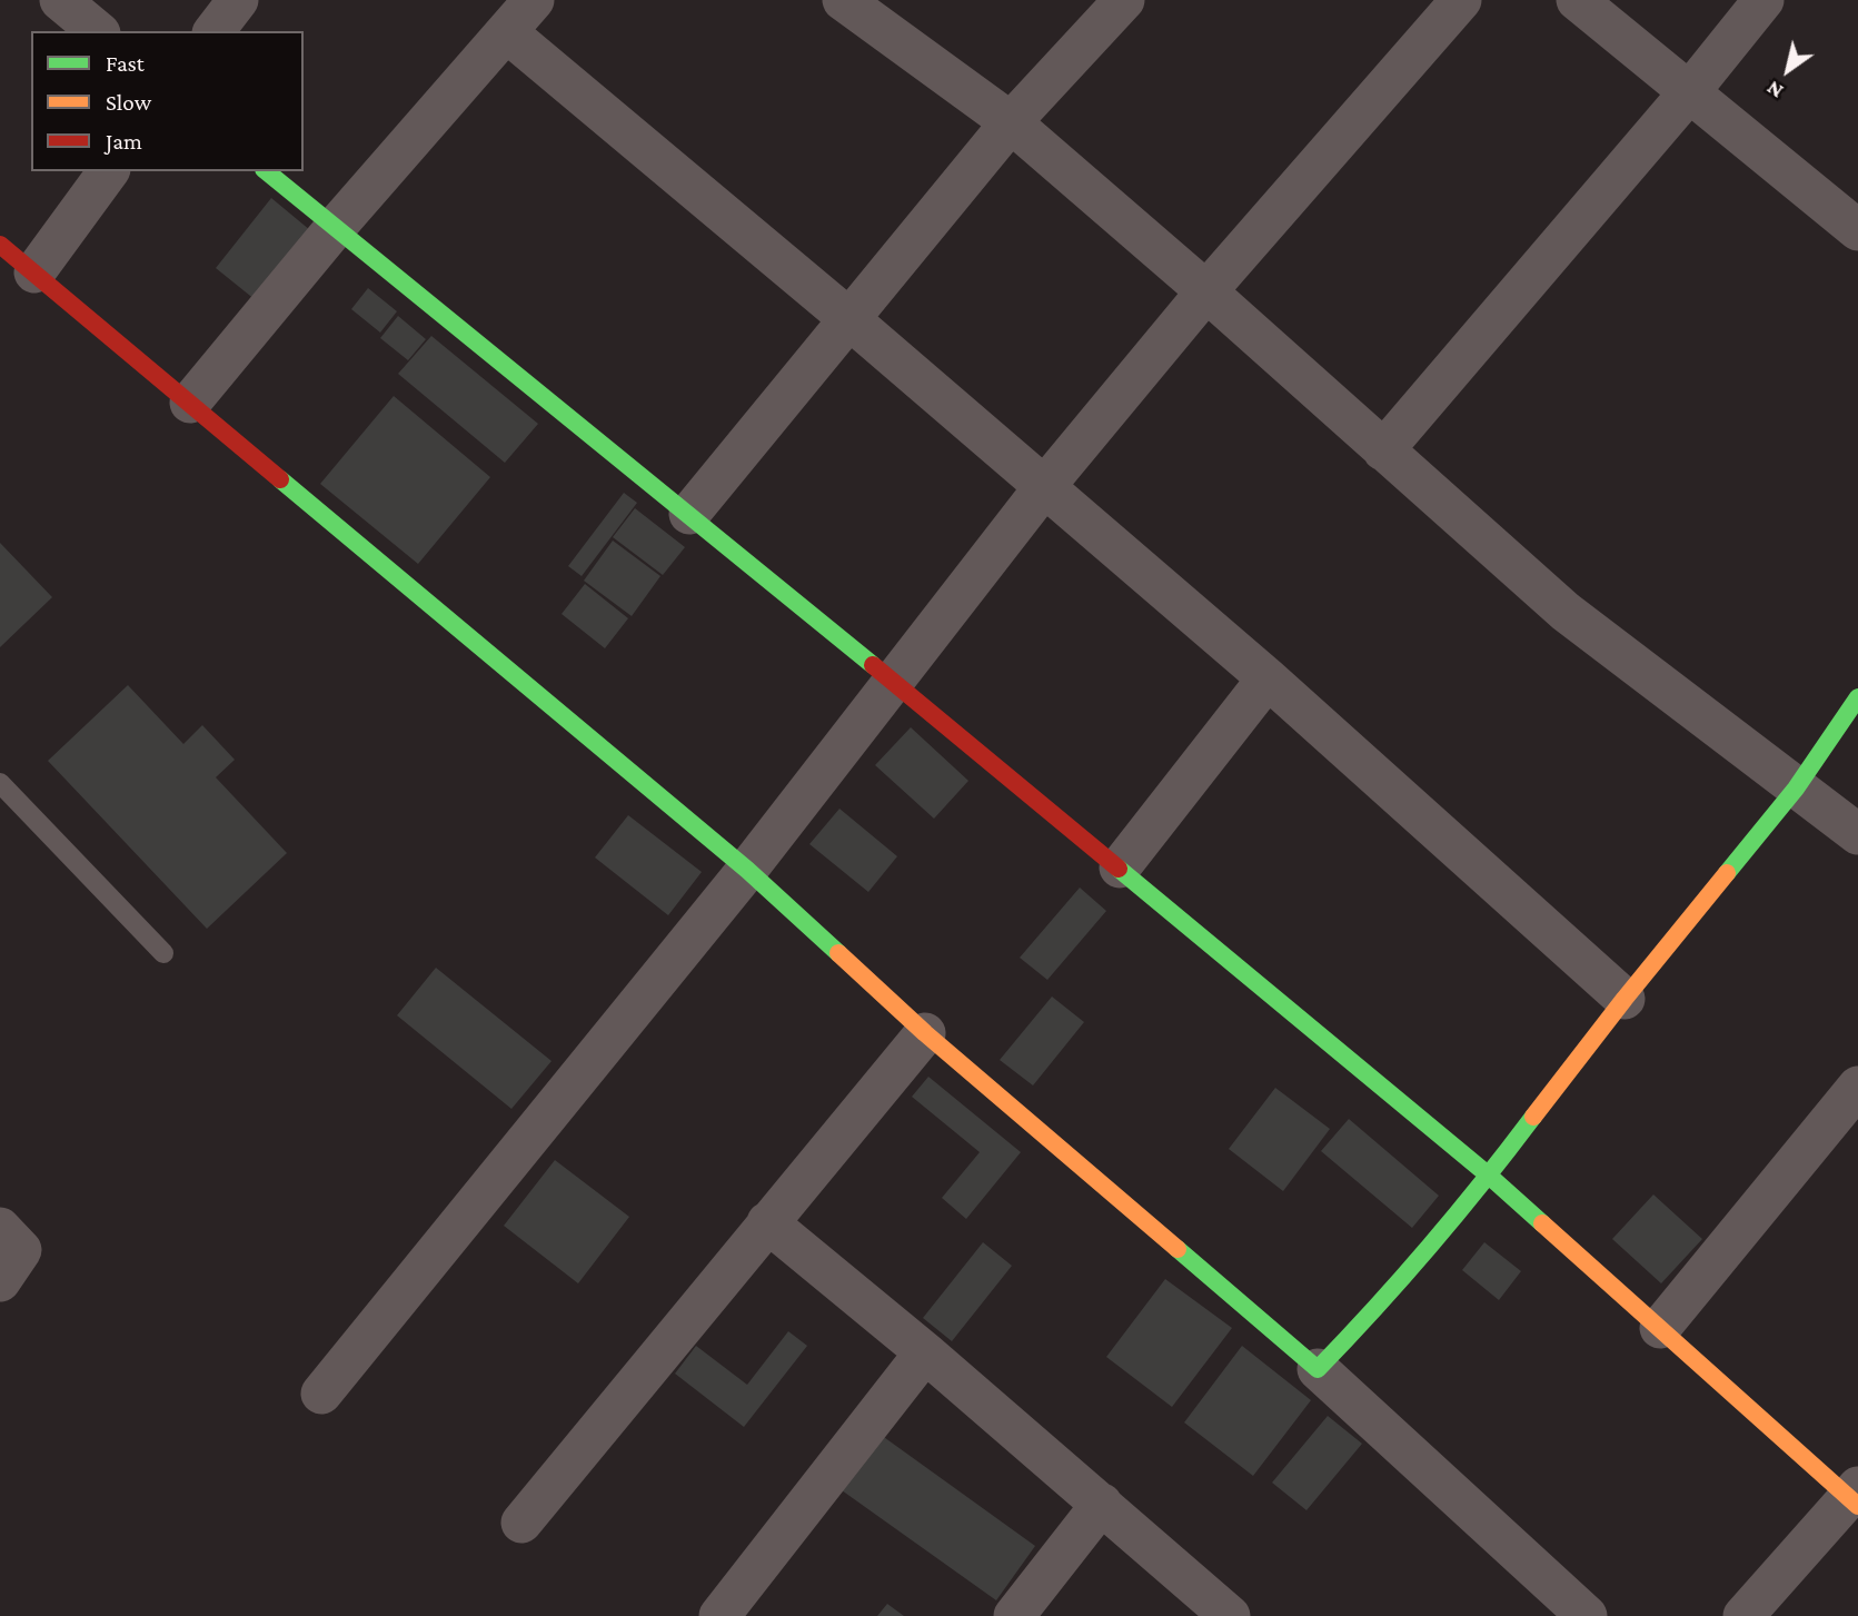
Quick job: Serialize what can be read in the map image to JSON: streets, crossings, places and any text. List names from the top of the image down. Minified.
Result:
{"legend":["Fast","Slow","Jam"],"north":"bottom left"}
